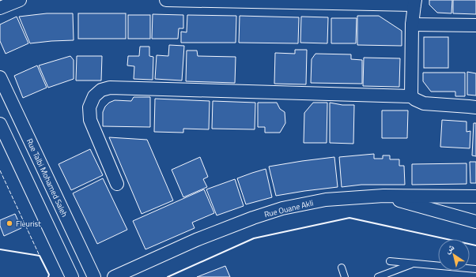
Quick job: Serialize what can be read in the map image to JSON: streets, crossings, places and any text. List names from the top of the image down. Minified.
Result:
{"streets":{"street":["Rue Talbi Mohamed Saleh","Rue Ouane Akli"]},"places":["Fleurist"],"north":"top left"}
